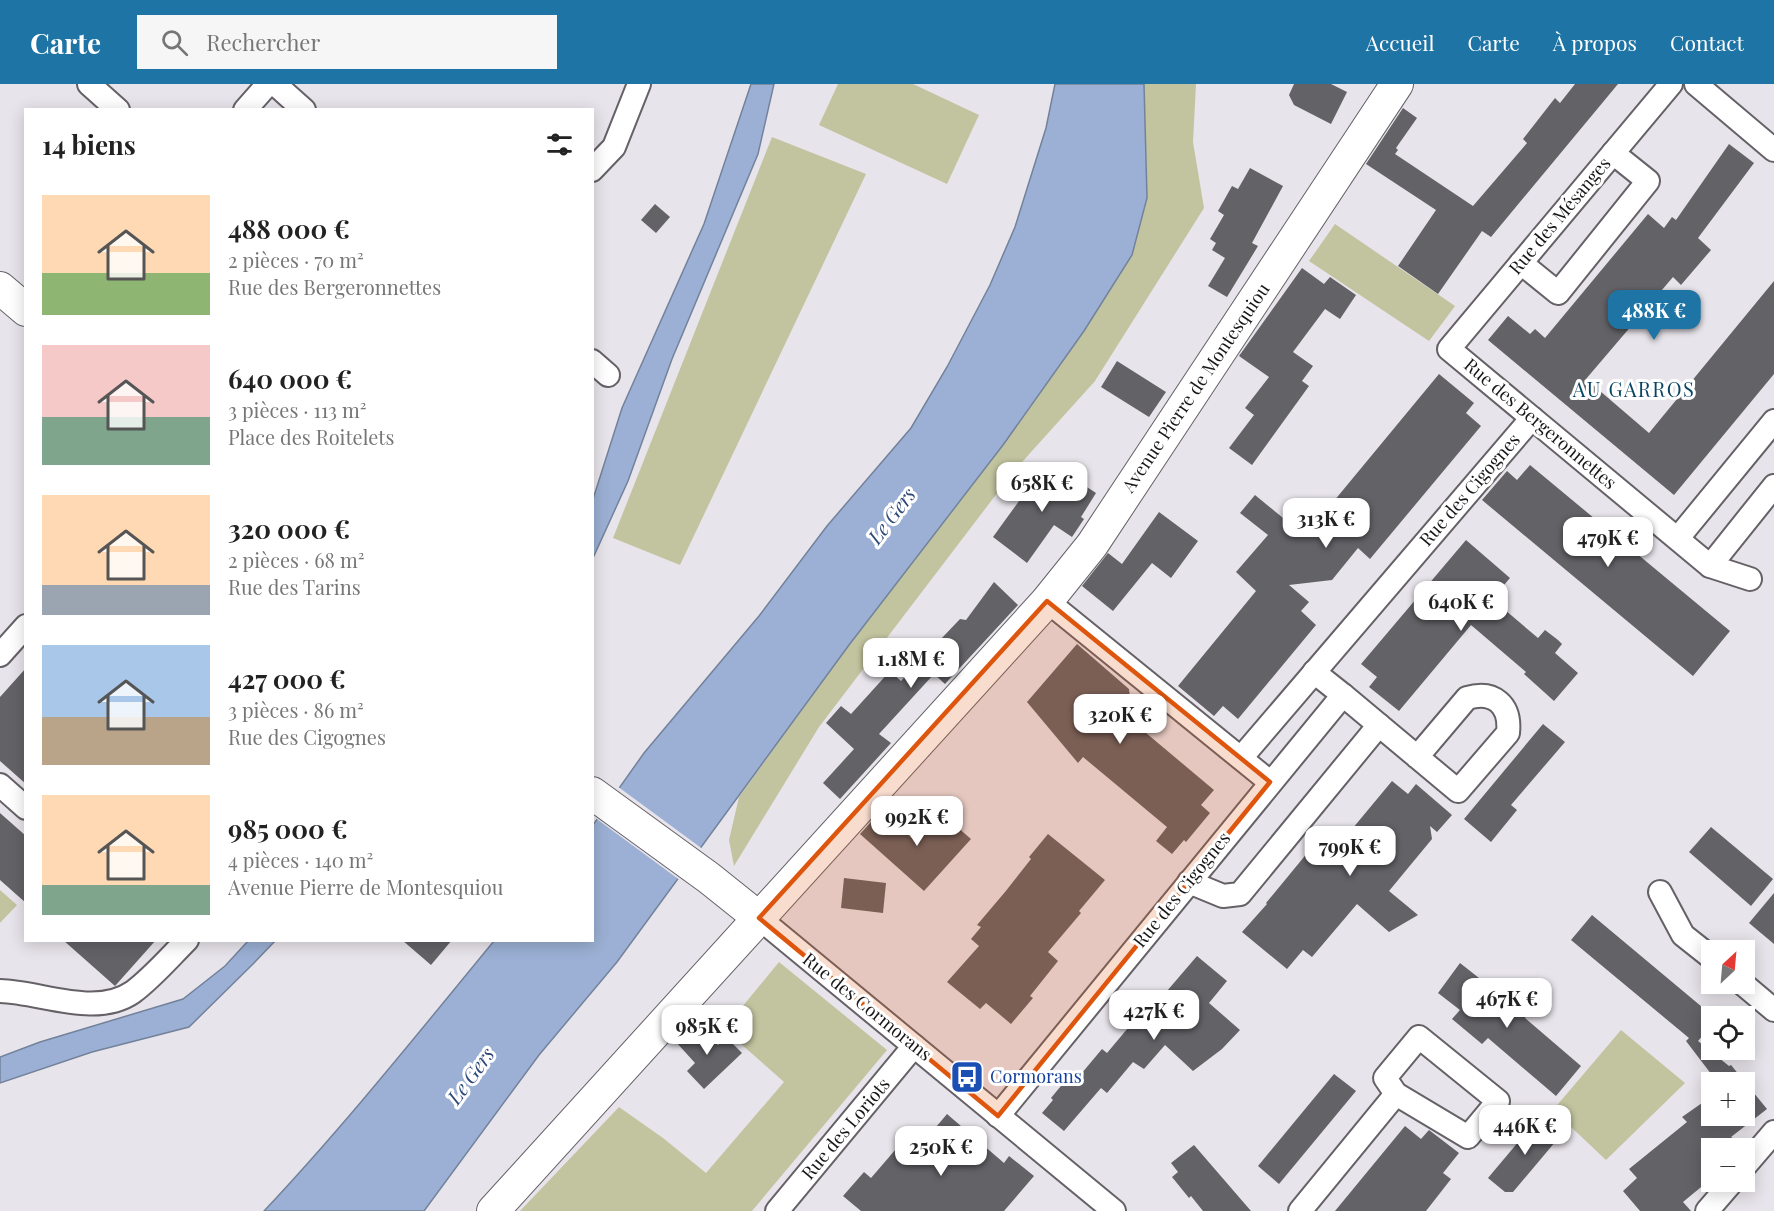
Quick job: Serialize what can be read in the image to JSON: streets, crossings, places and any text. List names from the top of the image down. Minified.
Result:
{"streets":{"street":["Rue des Mésanges","Avenue Pierre de Montesquiou","Rue des Bergeronnettes","Rue des Cigognes","Rue des Cormorans","Rue des Loriots"]},"crossings":[["Rue des Mésanges","Rue des Bergeronnettes"],["Avenue Pierre de Montesquiou","Rue des Cormorans"],["Rue des Bergeronnettes","Rue des Cigognes"],["Rue des Cigognes","Rue des Cormorans"],["Rue des Cormorans","Rue des Loriots"]],"districts":["AU GARROS"],"water":["Le Gers"],"places":{"bus stop":["Cormorans"]},"north":"top right","page":{"header":"Carte","search":"Rechercher","nav":["Accueil","Carte","À propos","Contact"],"heading":"14 biens","list":[{"name":"488 000 €","note":"2 pièces · 70 m² · Rue des Bergeronnettes"},{"name":"640 000 €","note":"3 pièces · 113 m² · Place des Roitelets"},{"name":"320 000 €","note":"2 pièces · 68 m² · Rue des Tarins"},{"name":"427 000 €","note":"3 pièces · 86 m² · Rue des Cigognes"},{"name":"985 000 €","note":"4 pièces · 140 m² · Avenue Pierre de Montesquiou"}],"price":["488K €","658K €","313K €","479K €","640K €","1.18M €","320K €","992K €","799K €","467K €","427K €","985K €","446K €","250K €"],"map_buttons":["+","−"]}}
